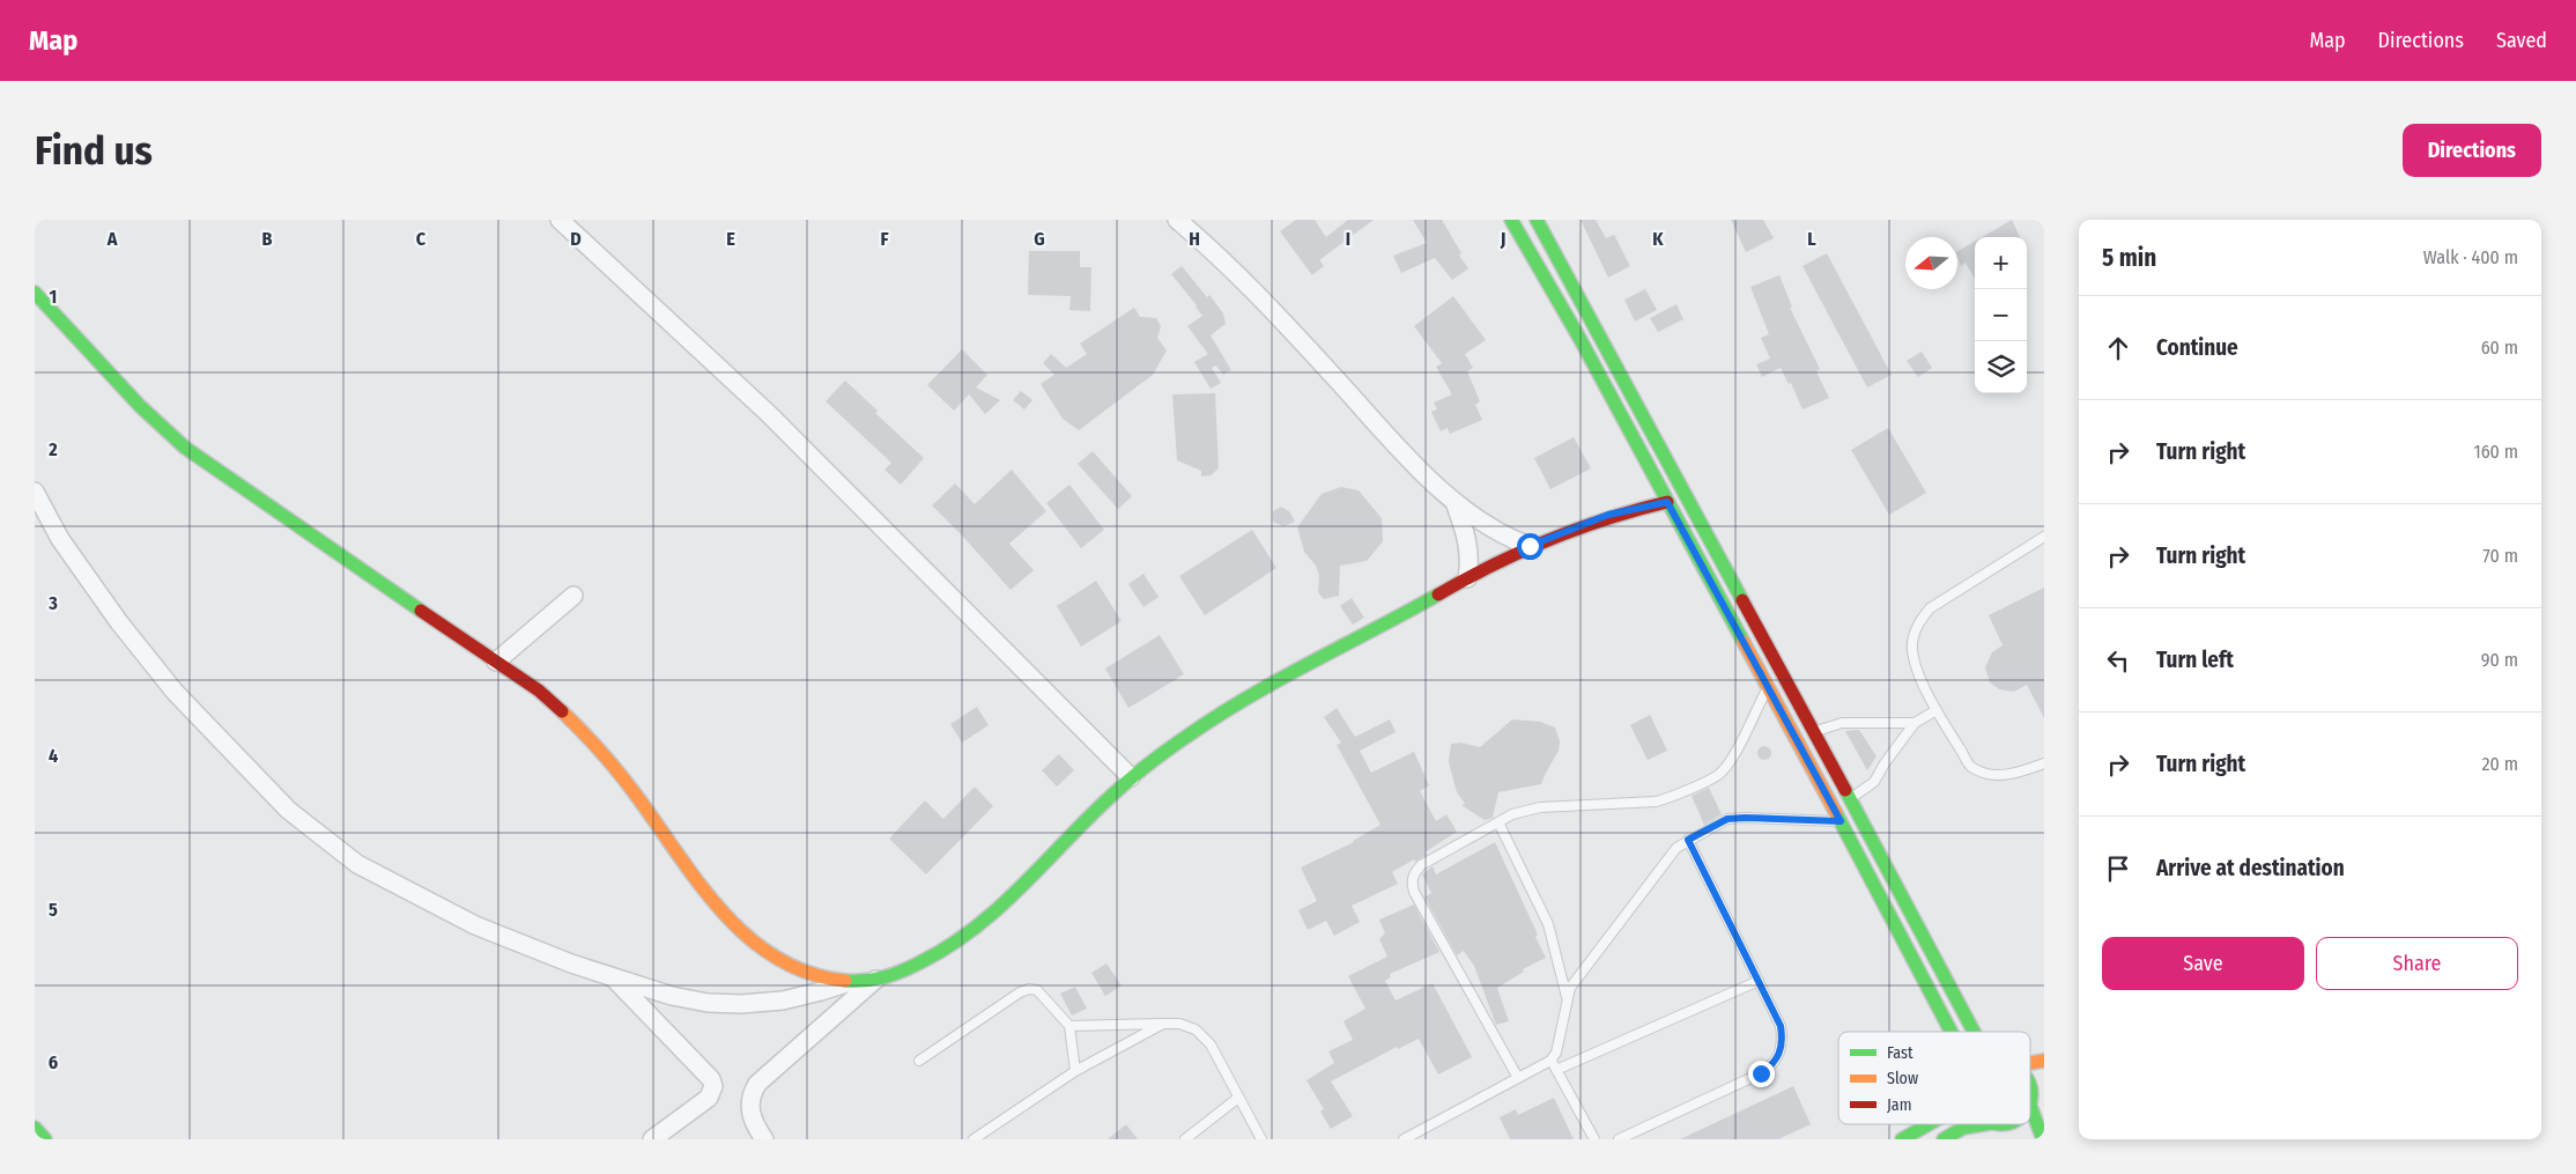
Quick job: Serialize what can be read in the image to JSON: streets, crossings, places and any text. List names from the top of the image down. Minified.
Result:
{"legend":["Fast","Slow","Jam"],"north":"left","page":{"header":"Map","nav":["Map","Directions","Saved"],"buttons":["Directions",["Save","Share"]],"title":"Find us","heading":["5 min","Walk · 400 m"],"map_buttons":["+","−"],"list":[["Continue","60 m"],["Turn right","160 m"],["Turn right","70 m"],["Turn left","90 m"],["Turn right","20 m"],"Arrive at destination"]},"grid":{"columns":["A","B","C","D","E","F","G","H","I","J","K","L"],"rows":["1","2","3","4","5","6"]}}
